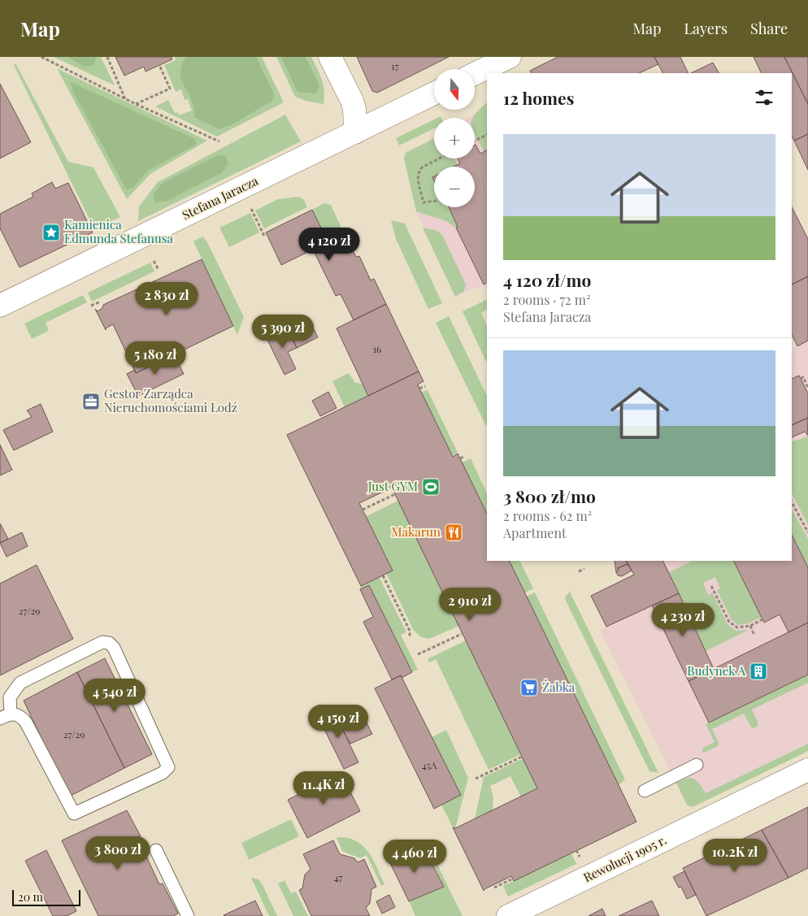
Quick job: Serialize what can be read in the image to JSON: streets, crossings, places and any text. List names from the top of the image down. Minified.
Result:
{"streets":{"street":["Stefana Jaracza","Rewolucji 1905 r."]},"places":{"place":["Kamienica Edmunda Stefanusa"],"office":["Gestor Zarządca Nieruchomościami Łodź"],"sports":["Just GYM"],"restaurant":["Makarun"],"building":["Budynek A"],"supermarket":["Żabka"]},"house_numbers":["17","16","27/29","27/29","45A","47"],"scale_bar":"20 m","north":"bottom","page":{"header":"Map","nav":["Map","Layers","Share"],"map_buttons":["+","−"],"heading":"12 homes","list":[{"name":"4 120 zł/mo","note":"2 rooms · 72 m² · Stefana Jaracza"},{"name":"3 800 zł/mo","note":"2 rooms · 62 m² · Apartment"}],"price":["4 120 zł","2 830 zł","5 390 zł","5 180 zł","2 910 zł","4 230 zł","4 540 zł","4 150 zł","11.4K zł","3 800 zł","10.2K zł","4 460 zł"],"scale":"20 m"}}
